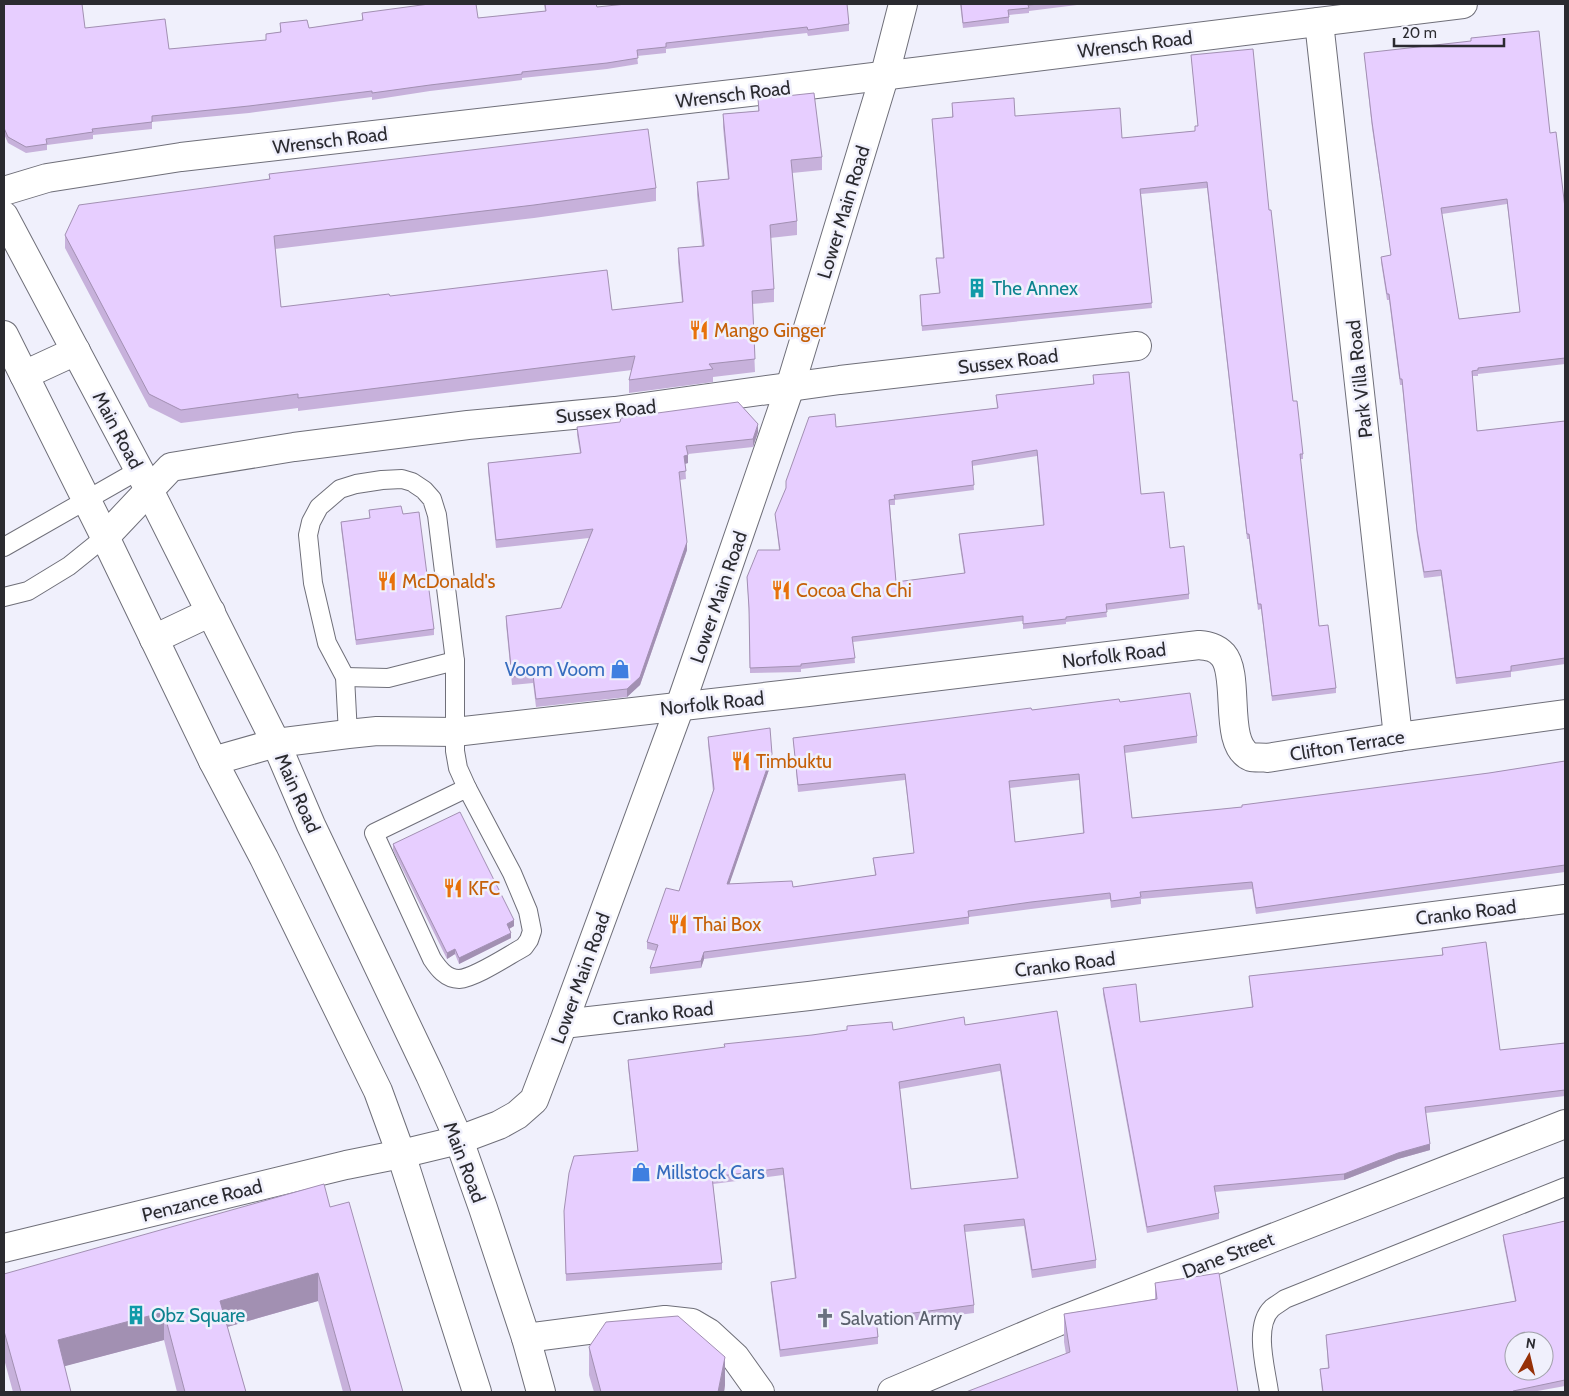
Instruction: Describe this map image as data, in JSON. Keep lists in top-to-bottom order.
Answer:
{
  "streets": {
    "street": [
      "Wrensch Road",
      "Lower Main Road",
      "Sussex Road",
      "Park Villa Road",
      "Main Road",
      "Norfolk Road",
      "Clifton Terrace",
      "Cranko Road",
      "Penzance Road",
      "Dane Street"
    ]
  },
  "crossings": [
    ["Wrensch Road", "Lower Main Road"],
    ["Wrensch Road", "Park Villa Road"],
    ["Lower Main Road", "Sussex Road"],
    ["Lower Main Road", "Main Road"],
    ["Lower Main Road", "Norfolk Road"],
    ["Lower Main Road", "Cranko Road"],
    ["Lower Main Road", "Penzance Road"],
    ["Sussex Road", "Main Road"],
    ["Park Villa Road", "Clifton Terrace"],
    ["Main Road", "Norfolk Road"],
    ["Norfolk Road", "Clifton Terrace"]
  ],
  "places": {
    "building": ["The Annex", "Obz Square"],
    "restaurant": [
      "Mango Ginger",
      "McDonald's",
      "Cocoa Cha Chi",
      "Timbuktu",
      "KFC",
      "Thai Box"
    ],
    "shop": ["Voom Voom", "Millstock Cars"],
    "church": ["Salvation Army"]
  },
  "scale_bar": "20 m",
  "north": "top"
}
